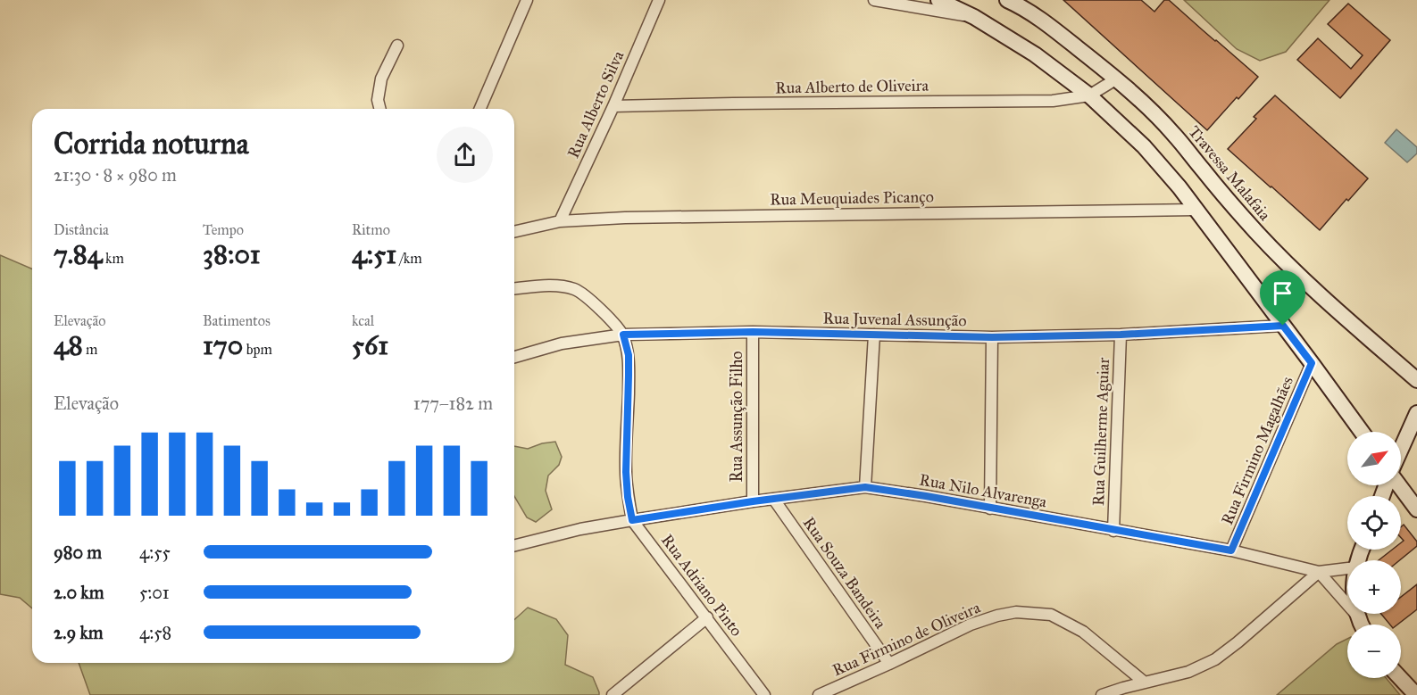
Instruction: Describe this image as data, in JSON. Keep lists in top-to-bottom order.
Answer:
{
  "streets": {
    "main road": ["Travessa Malafaia"],
    "street": [
      "Rua Alberto de Oliveira",
      "Rua Alberto Silva",
      "Rua Meuquiades Picanço",
      "Rua Juvenal Assunção",
      "Rua Assunção Filho",
      "Rua Guilherme Aguiar",
      "Rua Firmino Magalhães",
      "Rua Nilo Alvarenga",
      "Rua Souza Bandeira",
      "Rua Adriano Pinto",
      "Rua Firmino de Oliveira"
    ]
  },
  "crossings": [
    ["Rua Alberto de Oliveira", "Rua Alberto Silva"],
    ["Rua Alberto Silva", "Rua Meuquiades Picanço"],
    ["Rua Juvenal Assunção", "Rua Assunção Filho"],
    ["Rua Juvenal Assunção", "Rua Guilherme Aguiar"],
    ["Rua Juvenal Assunção", "Rua Adriano Pinto"],
    ["Rua Assunção Filho", "Rua Nilo Alvarenga"],
    ["Rua Guilherme Aguiar", "Rua Nilo Alvarenga"],
    ["Rua Firmino Magalhães", "Rua Nilo Alvarenga"],
    ["Rua Nilo Alvarenga", "Rua Souza Bandeira"],
    ["Rua Nilo Alvarenga", "Rua Adriano Pinto"],
    ["Rua Souza Bandeira", "Rua Firmino de Oliveira"]
  ],
  "north": "top right",
  "page": {
    "heading": ["Corrida noturna", "21:30 · 8 × 980 m"],
    "stats": [
      ["Distância", "7.84 km"],
      ["Tempo", "38:01"],
      ["Ritmo", "4:51 /km"],
      ["Elevação", "48 m"],
      ["Batimentos", "170 bpm"],
      ["kcal", "561"]
    ],
    "chart": ["Elevação", "177–182 m"],
    "map_buttons": ["+", "−"],
    "list": [
      {
        "name": "980 m",
        "note": "4:55"
      },
      {
        "name": "2.0 km",
        "note": "5:01"
      },
      {
        "name": "2.9 km",
        "note": "4:58"
      }
    ]
  }
}
